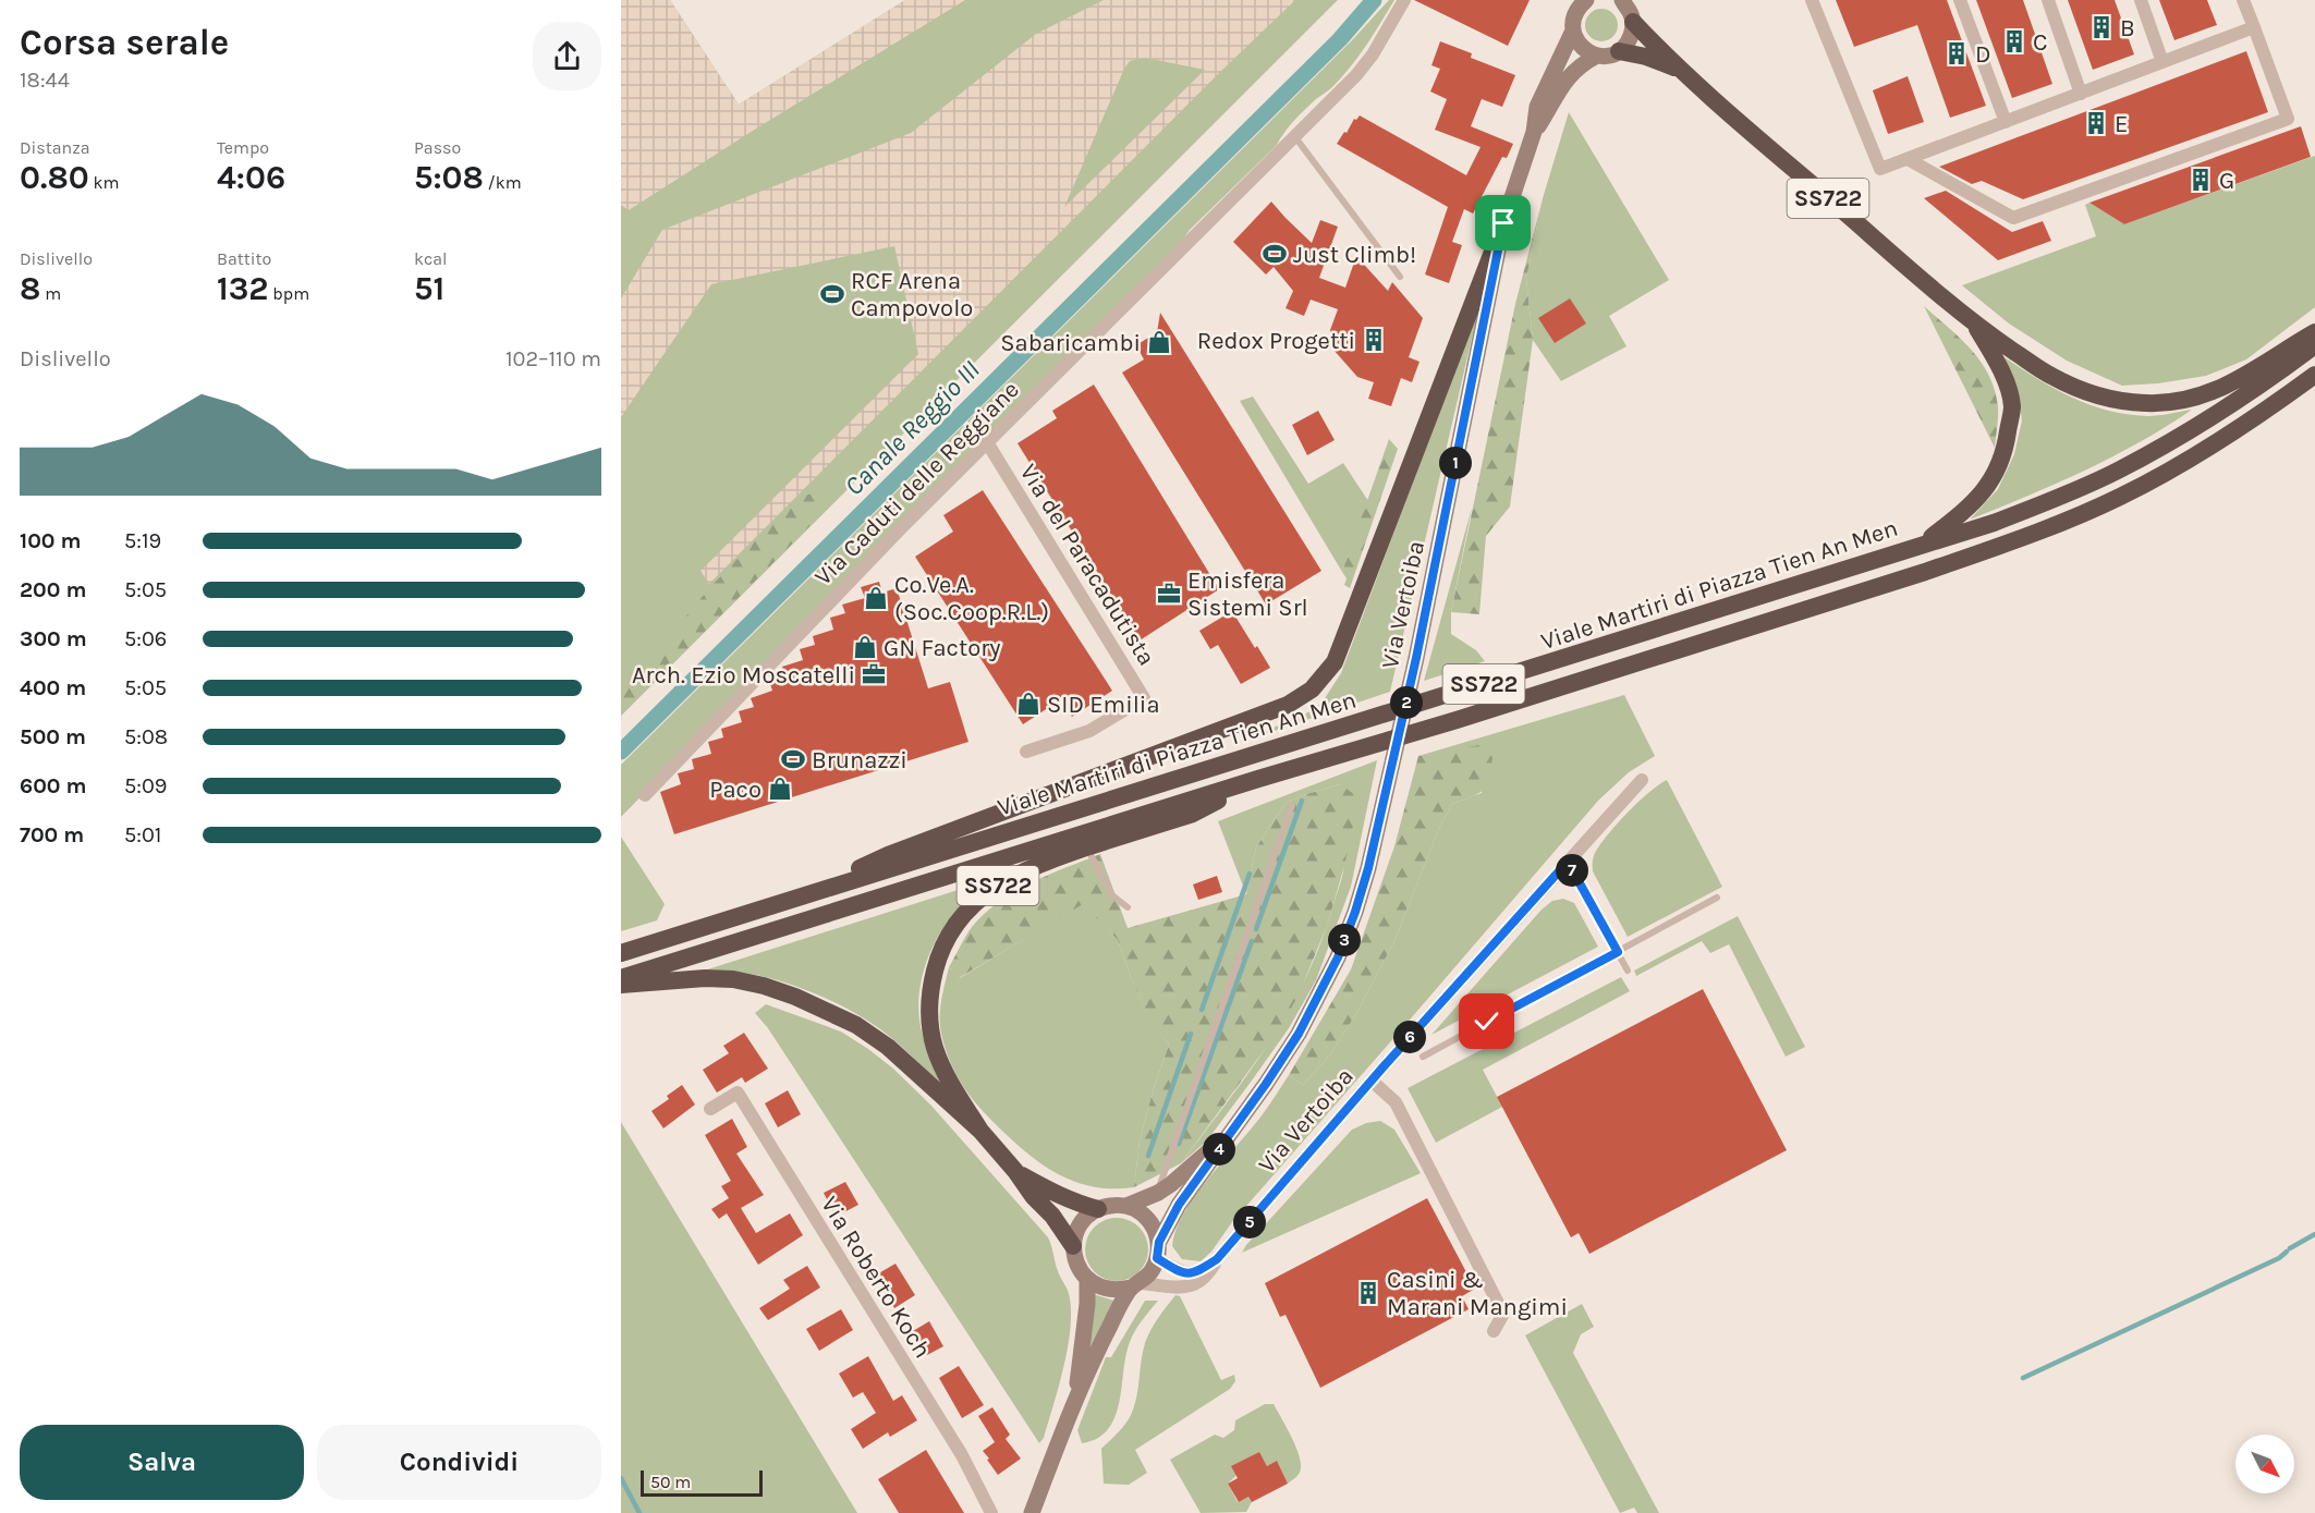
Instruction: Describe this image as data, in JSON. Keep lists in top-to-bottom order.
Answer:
{
  "streets": {
    "highway": ["SS722", "Viale Martiri di Piazza Tien An Men"],
    "main road": ["Via Vertoiba"],
    "street": ["Via Caduti delle Reggiane", "Via del Paracadutista", "Via Roberto Koch"]
  },
  "crossings": [
    ["SS722", "Viale Martiri di Piazza Tien An Men"],
    ["SS722", "Via Vertoiba"],
    ["Via Caduti delle Reggiane", "Via del Paracadutista"]
  ],
  "water": ["Canale Reggio III"],
  "places": {
    "building": [
      "B",
      "C",
      "D",
      "E",
      "G",
      "Redox Progetti",
      "Casini & Marani Mangimi"
    ],
    "sports": ["Just Climb!", "RCF Arena Campovolo", "Brunazzi"],
    "shop": [
      "Sabaricambi",
      "Co.Ve.A. (Soc.Coop.R.L.)",
      "GN Factory",
      "SID Emilia",
      "Paco"
    ],
    "office": ["Emisfera Sistemi Srl", "Arch. Ezio Moscatelli"]
  },
  "scale_bar": "50 m",
  "north": "bottom right",
  "page": {
    "heading": ["Corsa serale", "18:44"],
    "stats": [
      ["Distanza", "0.80 km"],
      ["Tempo", "4:06"],
      ["Passo", "5:08 /km"],
      ["Dislivello", "8 m"],
      ["Battito", "132 bpm"],
      ["kcal", "51"]
    ],
    "chart": ["Dislivello", "102–110 m"],
    "pins": [
      "1",
      "2",
      "7",
      "3",
      "6",
      "4",
      "5"
    ],
    "list": [
      {
        "name": "100 m",
        "note": "5:19"
      },
      {
        "name": "200 m",
        "note": "5:05"
      },
      {
        "name": "300 m",
        "note": "5:06"
      },
      {
        "name": "400 m",
        "note": "5:05"
      },
      {
        "name": "500 m",
        "note": "5:08"
      },
      {
        "name": "600 m",
        "note": "5:09"
      },
      {
        "name": "700 m",
        "note": "5:01"
      }
    ],
    "buttons": ["Salva", "Condividi"],
    "scale": "50 m"
  }
}
